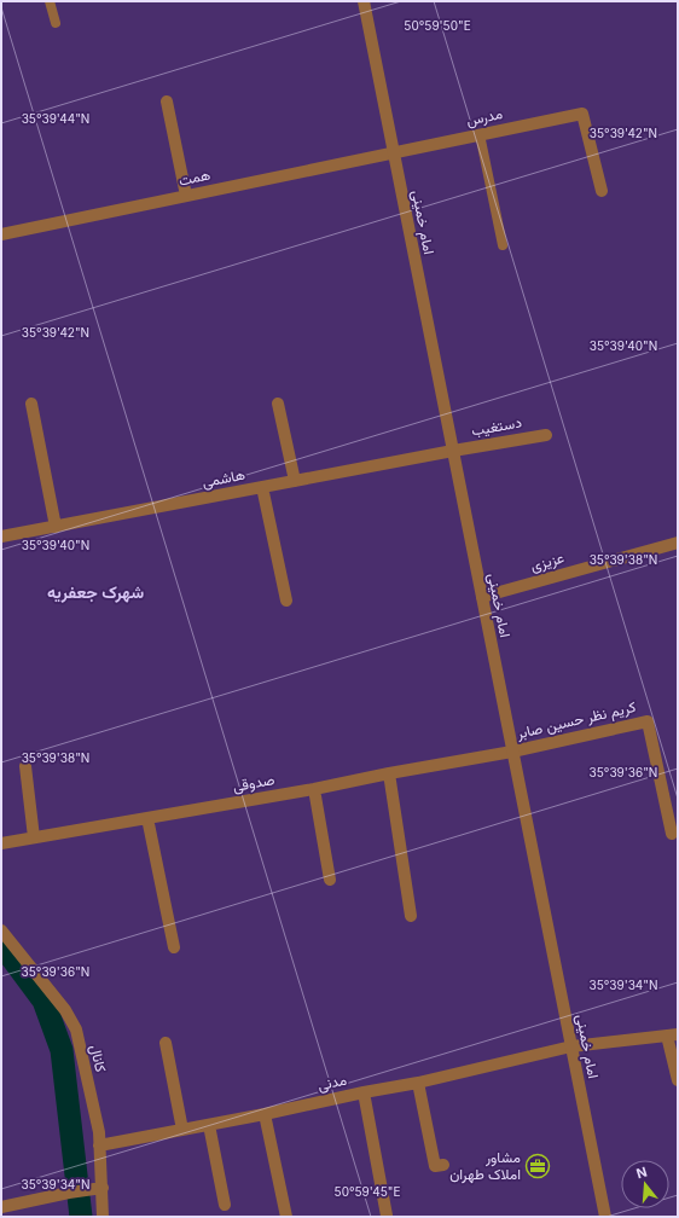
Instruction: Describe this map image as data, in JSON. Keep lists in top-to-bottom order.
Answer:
{
  "streets": {
    "street": [
      "مدرس",
      "همت",
      "امام خمینی",
      "دستغیب",
      "هاشمی",
      "عزیزی",
      "کریم نظر حسین صابر",
      "صدوقی",
      "کانال",
      "مدنی"
    ]
  },
  "crossings": [
    ["مدرس", "همت"],
    ["مدرس", "امام خمینی"],
    ["همت", "امام خمینی"],
    ["امام خمینی", "دستغیب"],
    ["امام خمینی", "هاشمی"],
    ["امام خمینی", "عزیزی"],
    ["امام خمینی", "کریم نظر حسین صابر"],
    ["امام خمینی", "صدوقی"],
    ["امام خمینی", "مدنی"],
    ["دستغیب", "هاشمی"],
    ["کریم نظر حسین صابر", "صدوقی"],
    ["کانال", "مدنی"]
  ],
  "districts": ["شهرک جعفریه"],
  "places": {
    "office": ["مشاور املاک طهران"]
  },
  "north": "top",
  "coordinates": [
    "50°59'50\"E",
    "35°39'44\"N",
    "35°39'42\"N",
    "35°39'40\"N",
    "35°39'38\"N",
    "35°39'36\"N",
    "35°39'34\"N",
    "50°59'45\"E"
  ]
}
